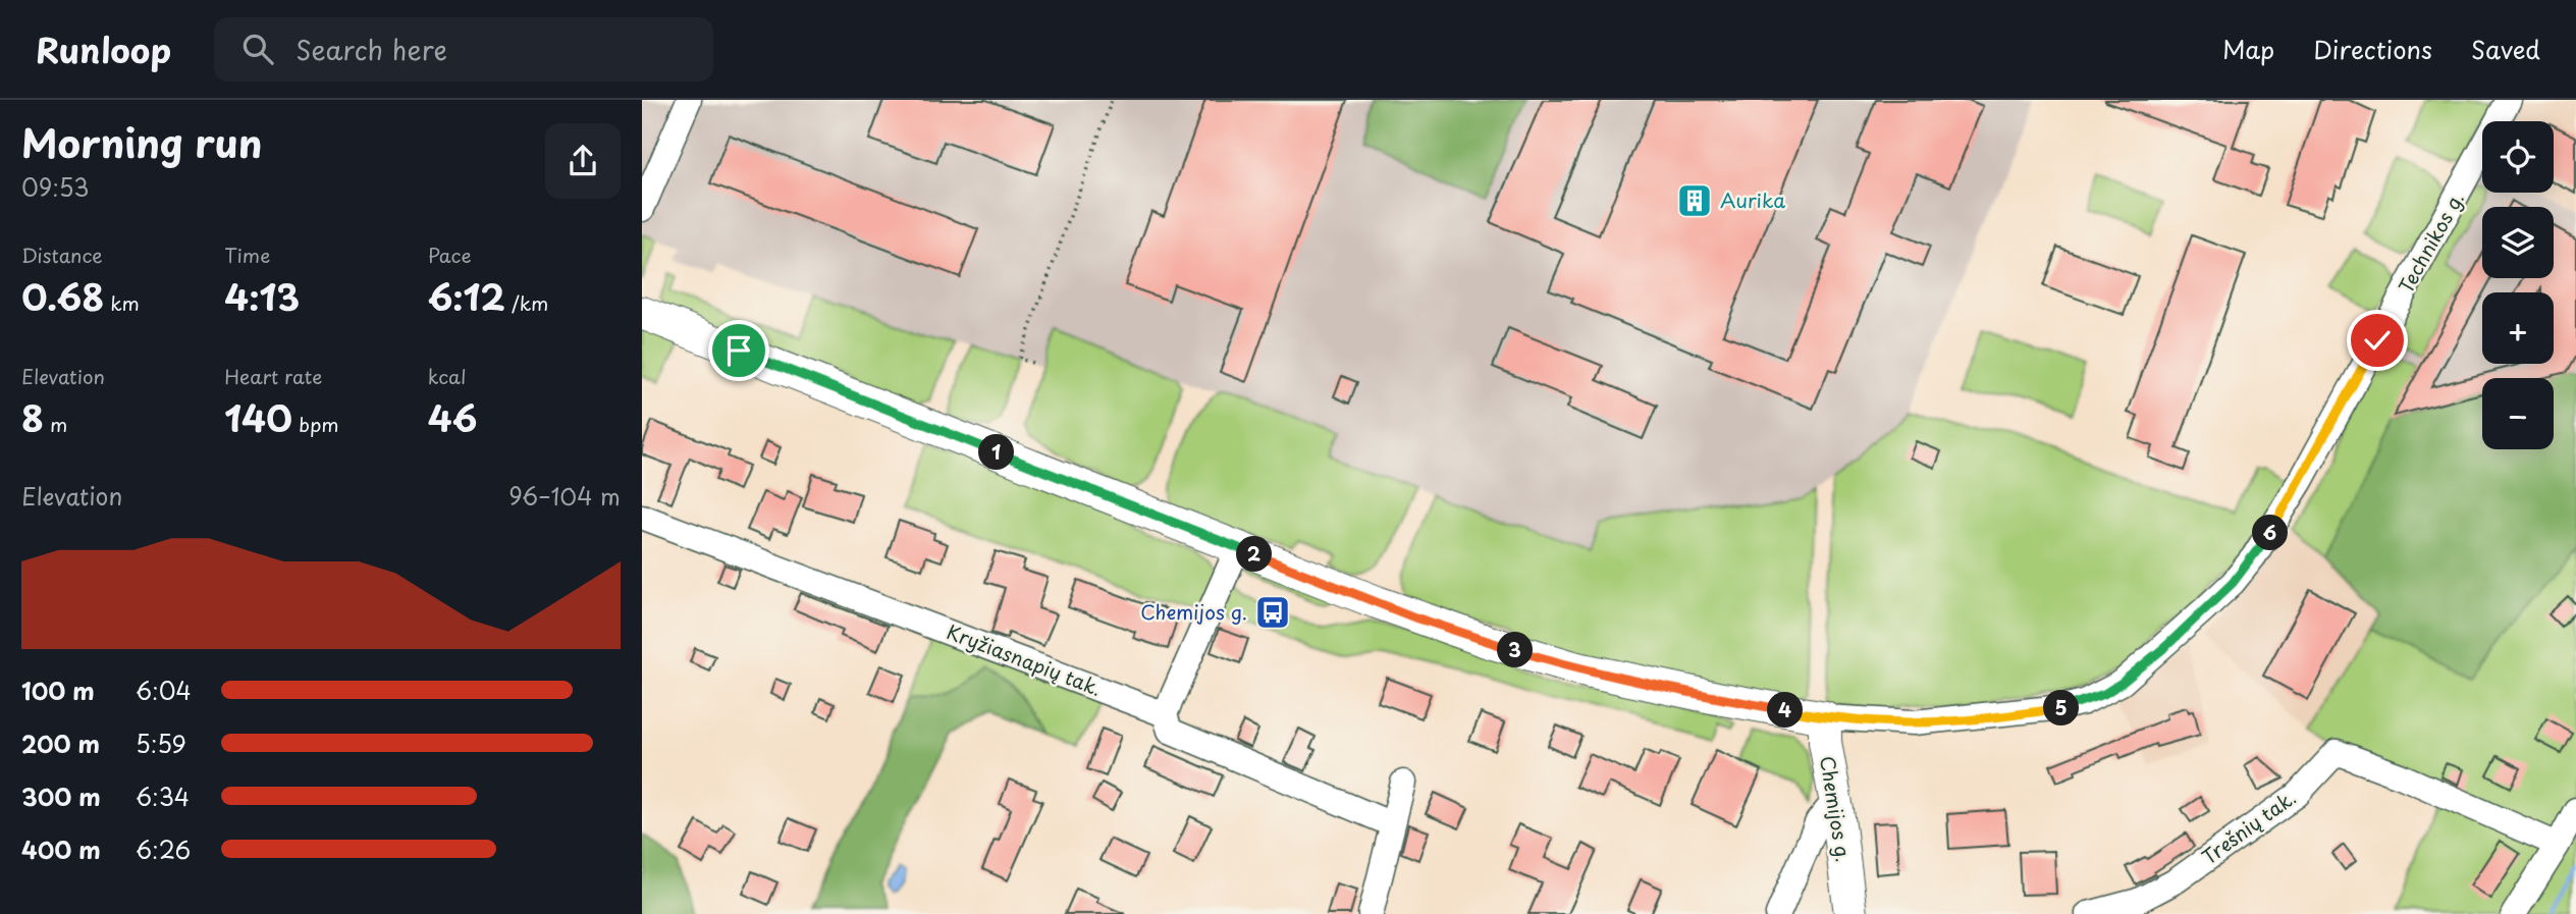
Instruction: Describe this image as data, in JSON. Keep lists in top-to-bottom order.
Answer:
{
  "streets": {
    "main road": ["Chemijos g."],
    "street": ["Technikos g.", "Kryžiasnapių tak.", "Trešnių tak."]
  },
  "crossings": [
    ["Technikos g.", "Chemijos g."]
  ],
  "places": {
    "building": ["Aurika"],
    "bus stop": ["Chemijos g."]
  },
  "page": {
    "header": "Runloop",
    "search": "Search here",
    "nav": ["Map", "Directions", "Saved"],
    "heading": ["Morning run", "09:53"],
    "map_buttons": ["+", "−"],
    "stats": [
      ["Distance", "0.68 km"],
      ["Time", "4:13"],
      ["Pace", "6:12 /km"],
      ["Elevation", "8 m"],
      ["Heart rate", "140 bpm"],
      ["kcal", "46"]
    ],
    "pins": [
      "1",
      "6",
      "2",
      "3",
      "5",
      "4"
    ],
    "chart": ["Elevation", "96–104 m"],
    "list": [
      {
        "name": "100 m",
        "note": "6:04"
      },
      {
        "name": "200 m",
        "note": "5:59"
      },
      {
        "name": "300 m",
        "note": "6:34"
      },
      {
        "name": "400 m",
        "note": "6:26"
      }
    ]
  }
}
